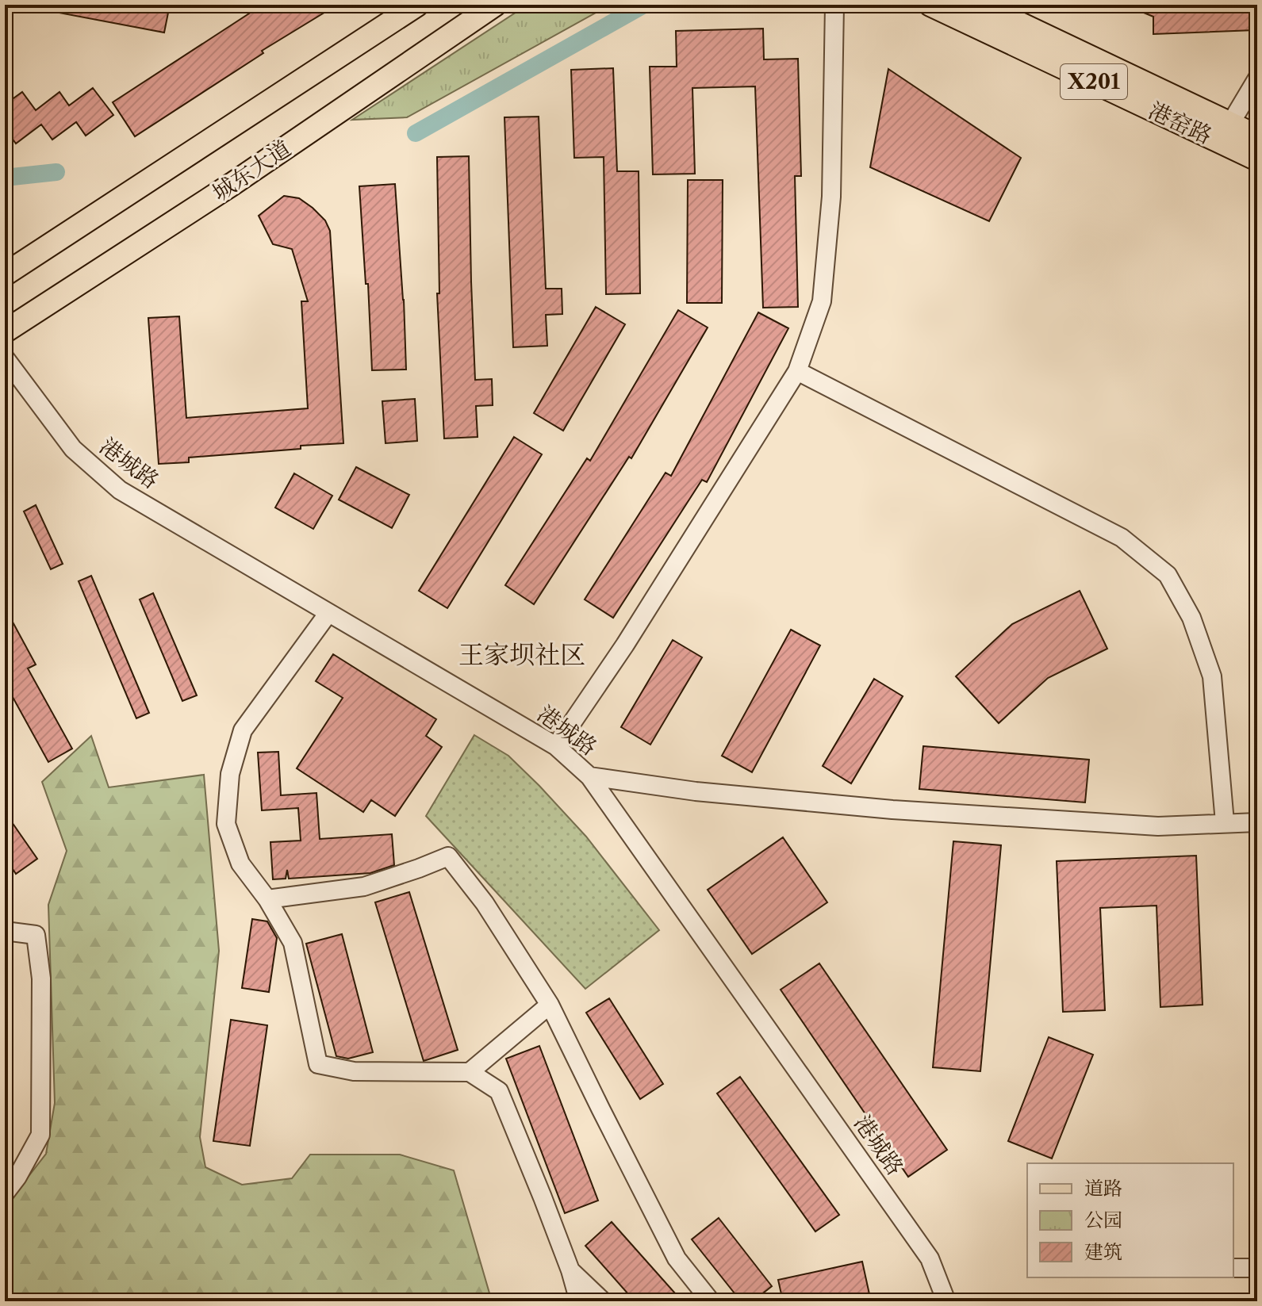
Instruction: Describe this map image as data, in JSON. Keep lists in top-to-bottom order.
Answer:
{
  "streets": {
    "main road": ["X201", "港窑路", "城东大道"],
    "street": ["港城路"]
  },
  "districts": ["王家坝社区"],
  "legend": ["道路", "公园", "建筑"]
}
